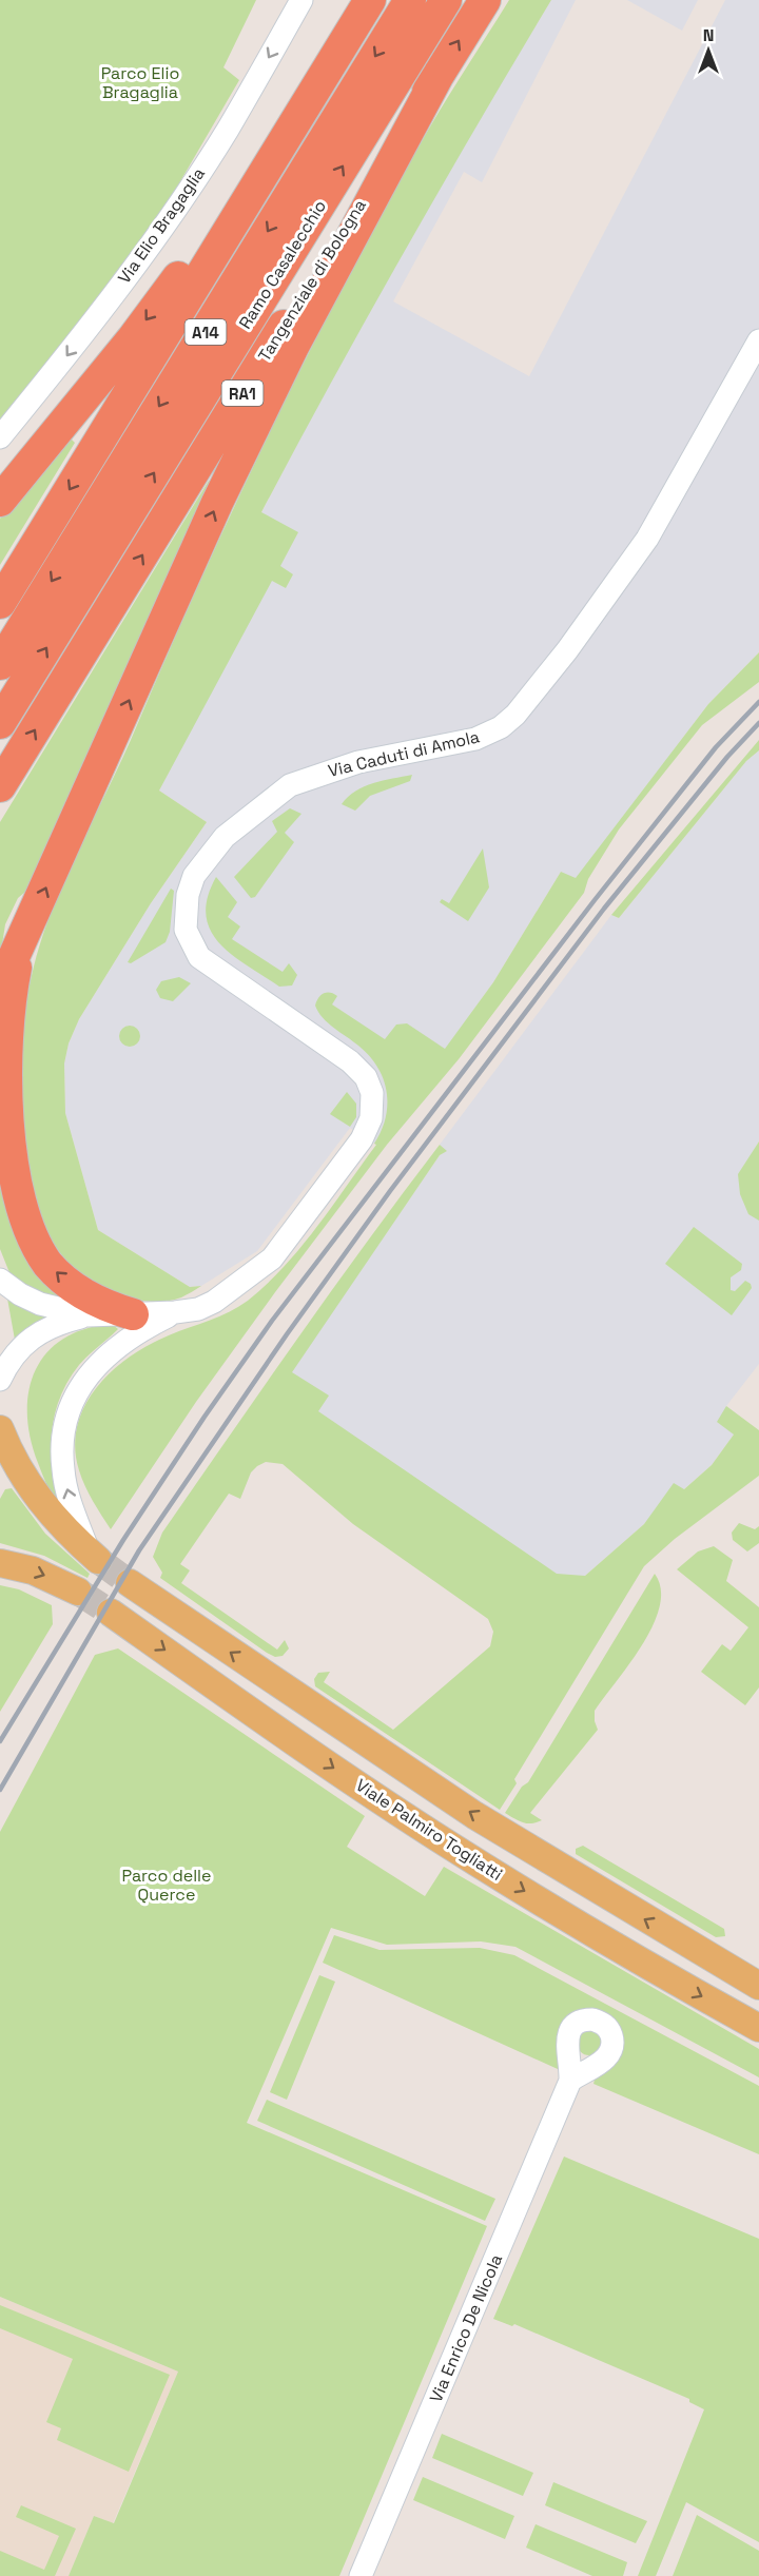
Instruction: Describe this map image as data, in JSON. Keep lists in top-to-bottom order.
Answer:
{
  "streets": {
    "highway": [
      "Ramo Casalecchio",
      "Tangenziale di Bologna",
      "A14",
      "RA1"
    ],
    "main road": ["Viale Palmiro Togliatti"],
    "street": ["Via Elio Bragaglia", "Via Caduti di Amola", "Via Enrico De Nicola"]
  },
  "one_way": ["Via Elio Bragaglia"],
  "parks": ["Parco Elio Bragaglia", "Parco delle Querce"],
  "north": "top"
}
